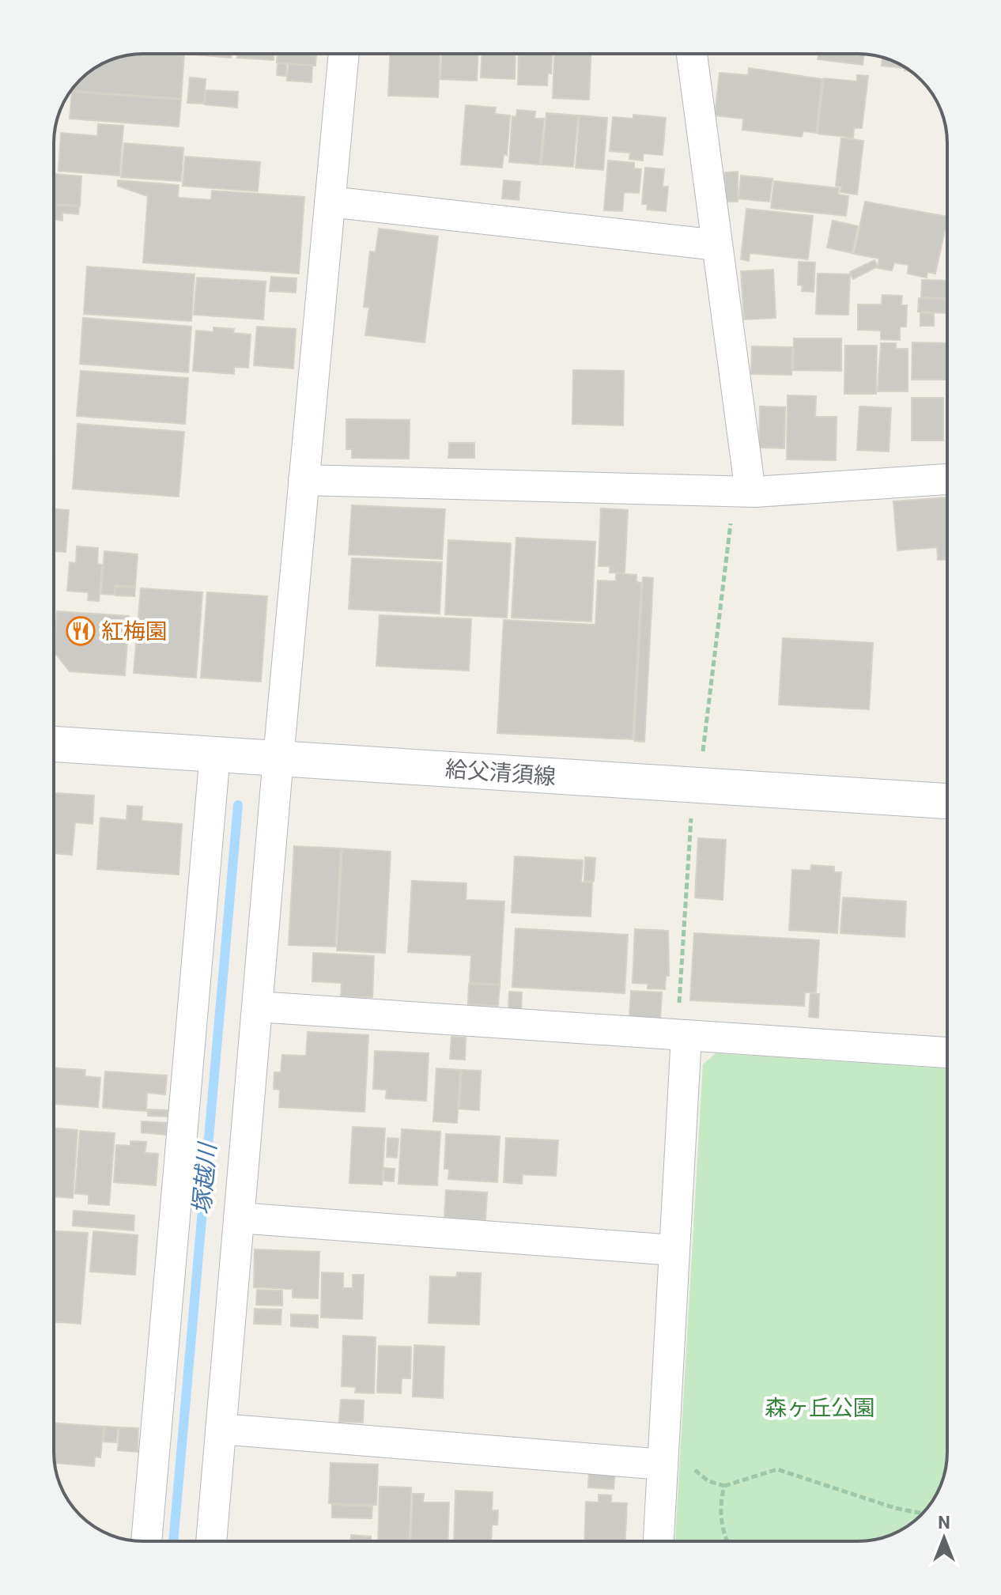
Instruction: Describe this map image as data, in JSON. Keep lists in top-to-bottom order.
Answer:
{
  "streets": {
    "main road": ["給父清須線"]
  },
  "water": ["塚越川"],
  "parks": ["森ヶ丘公園"],
  "places": {
    "restaurant": ["紅梅園"]
  },
  "north": "top"
}
